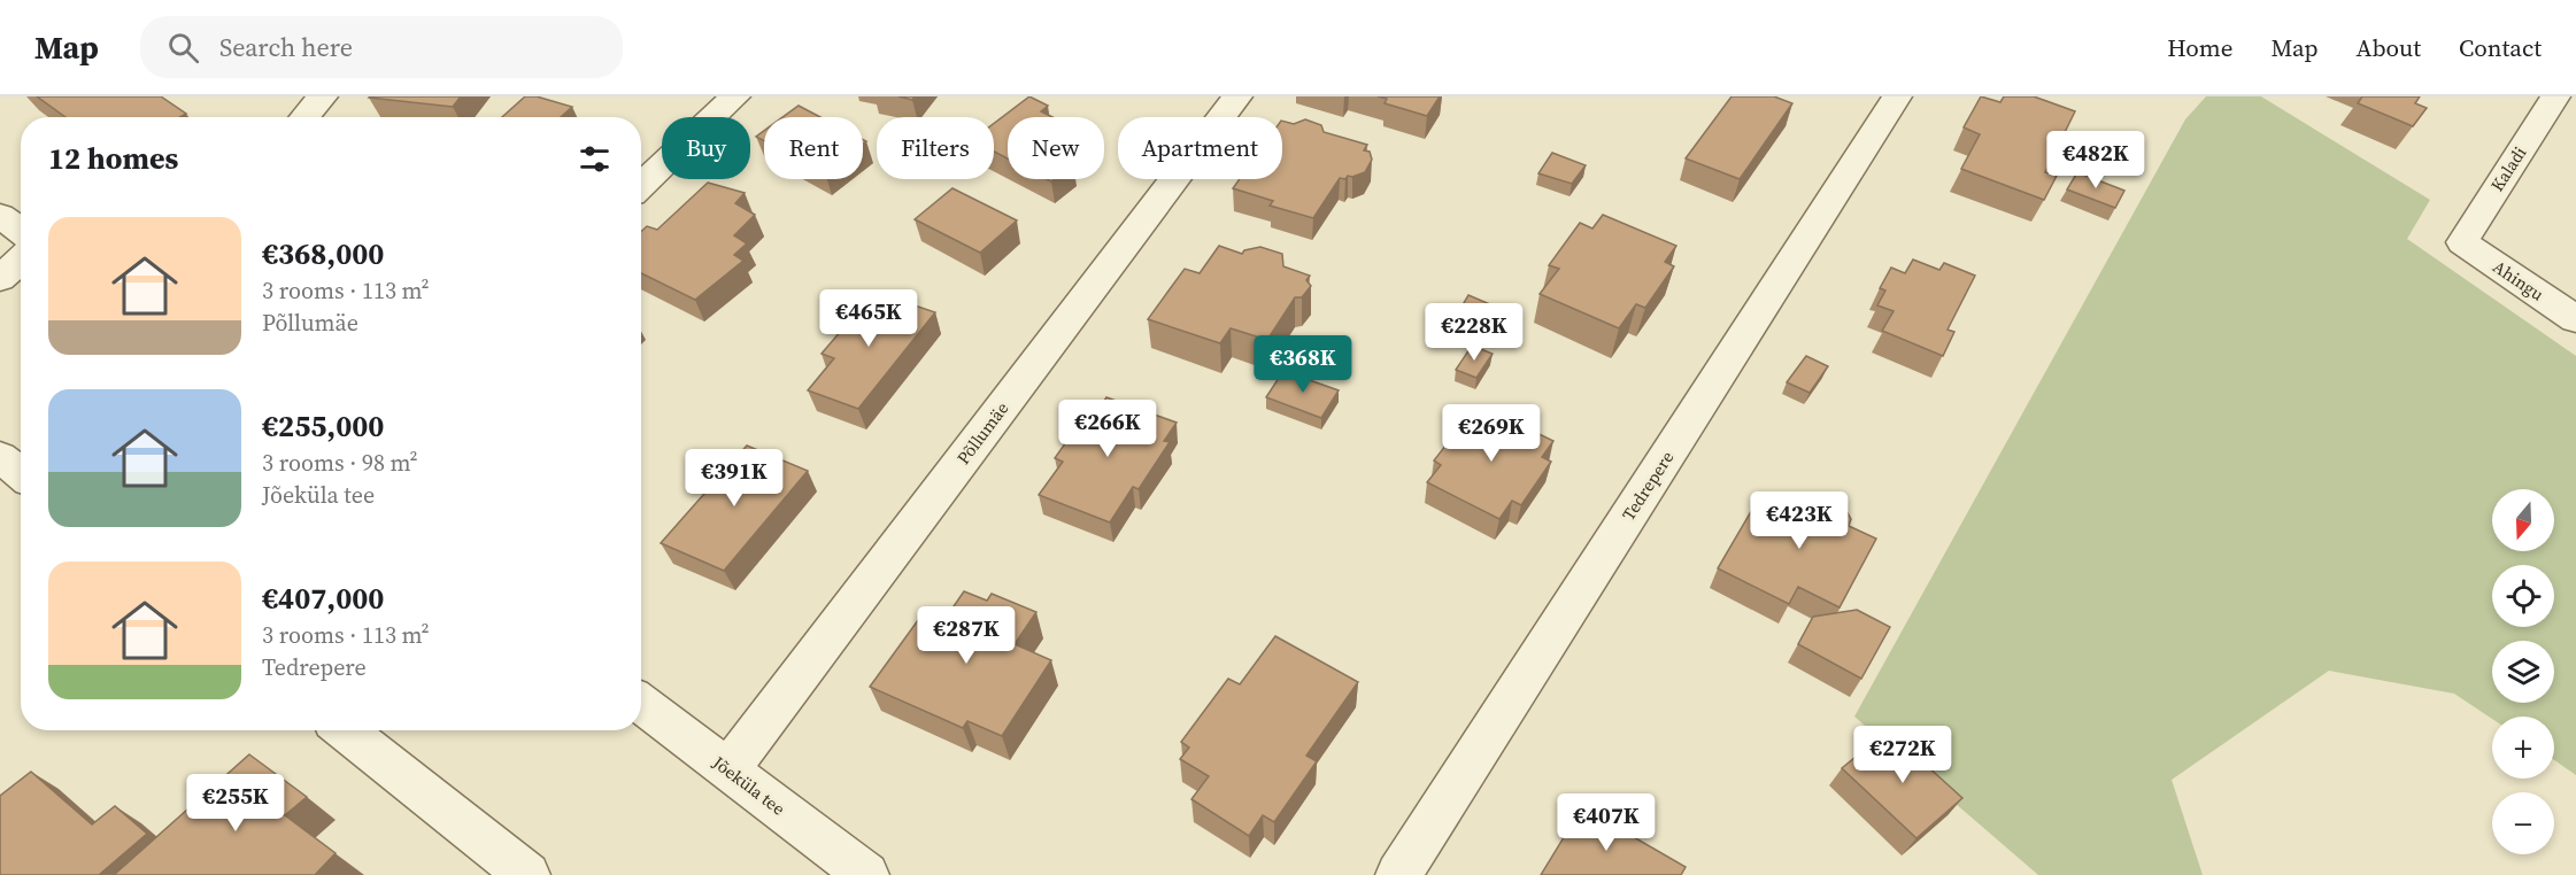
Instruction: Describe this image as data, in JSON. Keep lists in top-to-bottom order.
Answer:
{
  "streets": {
    "street": [
      "Kaladi",
      "Ahingu",
      "Põllumäe",
      "Tedrepere",
      "Jõeküla tee"
    ]
  },
  "crossings": [
    ["Kaladi", "Ahingu"],
    ["Põllumäe", "Jõeküla tee"]
  ],
  "north": "bottom",
  "page": {
    "header": "Map",
    "search": "Search here",
    "nav": [
      "Home",
      "Map",
      "About",
      "Contact"
    ],
    "chip": [
      "Buy",
      "Rent",
      "Filters",
      "New",
      "Apartment"
    ],
    "heading": "12 homes",
    "price": [
      "€482K",
      "€465K",
      "€228K",
      "€368K",
      "€266K",
      "€269K",
      "€391K",
      "€423K",
      "€287K",
      "€272K",
      "€255K",
      "€407K"
    ],
    "list": [
      {
        "name": "€368,000",
        "note": "3 rooms · 113 m² · Põllumäe"
      },
      {
        "name": "€255,000",
        "note": "3 rooms · 98 m² · Jõeküla tee"
      },
      {
        "name": "€407,000",
        "note": "3 rooms · 113 m² · Tedrepere"
      }
    ],
    "map_buttons": ["+", "−"]
  }
}
